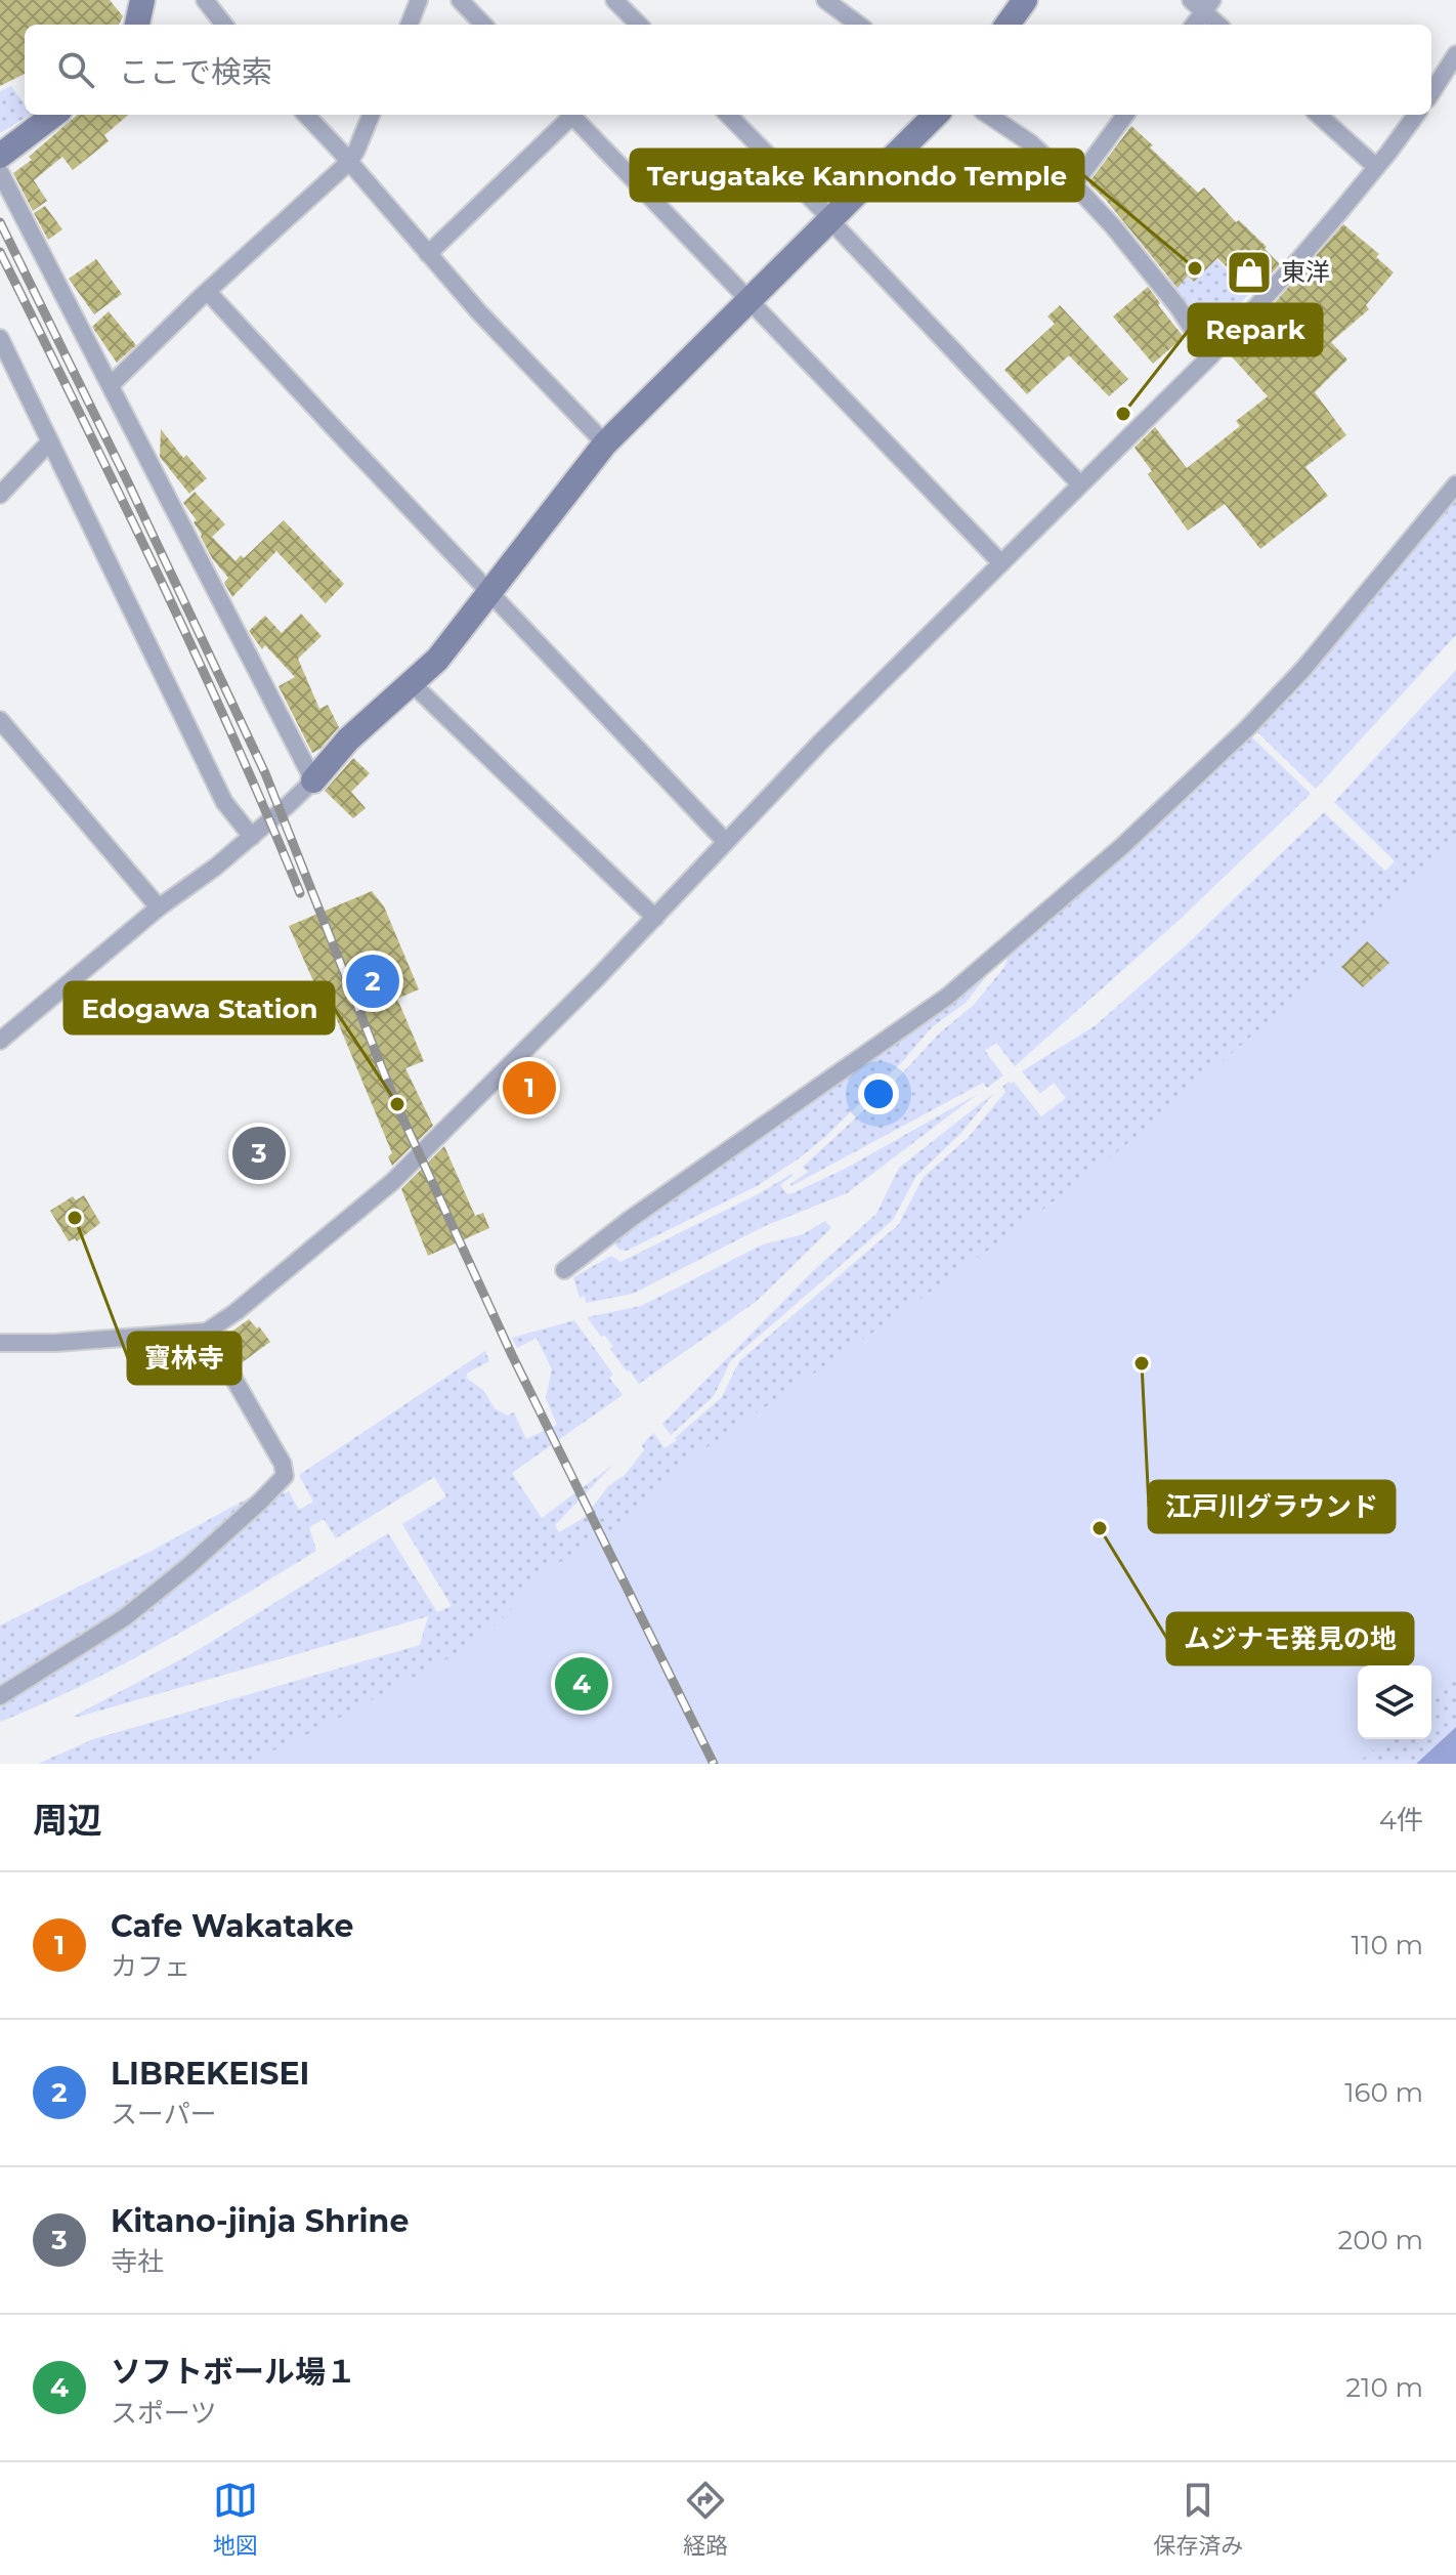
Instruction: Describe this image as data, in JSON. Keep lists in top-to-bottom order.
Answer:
{
  "places": {
    "other": [
      "Terugatake Kannondo Temple",
      "Repark",
      "Edogawa Station",
      "寶林寺",
      "江戸川グラウンド",
      "ムジナモ発見の地"
    ],
    "shop": ["東洋"]
  },
  "page": {
    "search": "ここで検索",
    "pins": [
      "2",
      "1",
      "3",
      "4"
    ],
    "heading": ["周辺", "4件"],
    "list": [
      {
        "mark": "1",
        "name": "Cafe Wakatake",
        "note": "カフェ",
        "value": "110 m"
      },
      {
        "mark": "2",
        "name": "LIBREKEISEI",
        "note": "スーパー",
        "value": "160 m"
      },
      {
        "mark": "3",
        "name": "Kitano-jinja Shrine",
        "note": "寺社",
        "value": "200 m"
      },
      {
        "mark": "4",
        "name": "ソフトボール場１",
        "note": "スポーツ",
        "value": "210 m"
      }
    ],
    "nav": ["地図", "経路", "保存済み"]
  }
}
